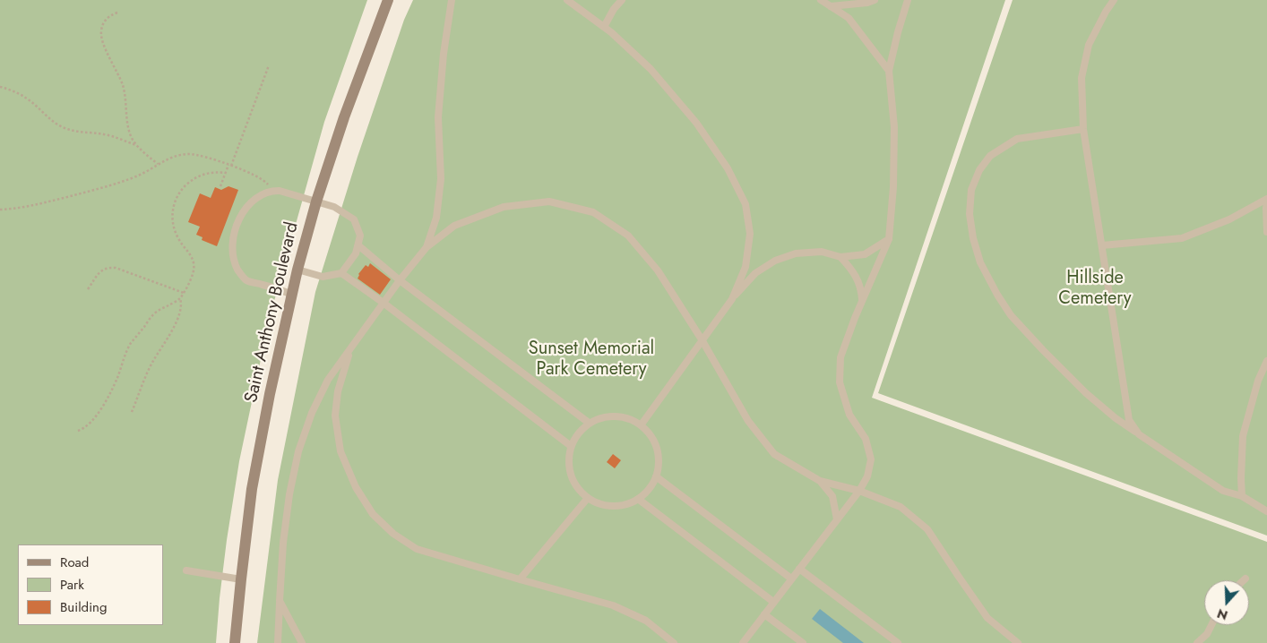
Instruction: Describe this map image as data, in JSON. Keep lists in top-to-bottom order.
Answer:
{
  "streets": {
    "street": ["Saint Anthony Boulevard"]
  },
  "parks": ["Hillside Cemetery", "Sunset Memorial Park Cemetery"],
  "legend": ["Road", "Park", "Building"],
  "north": "bottom"
}
